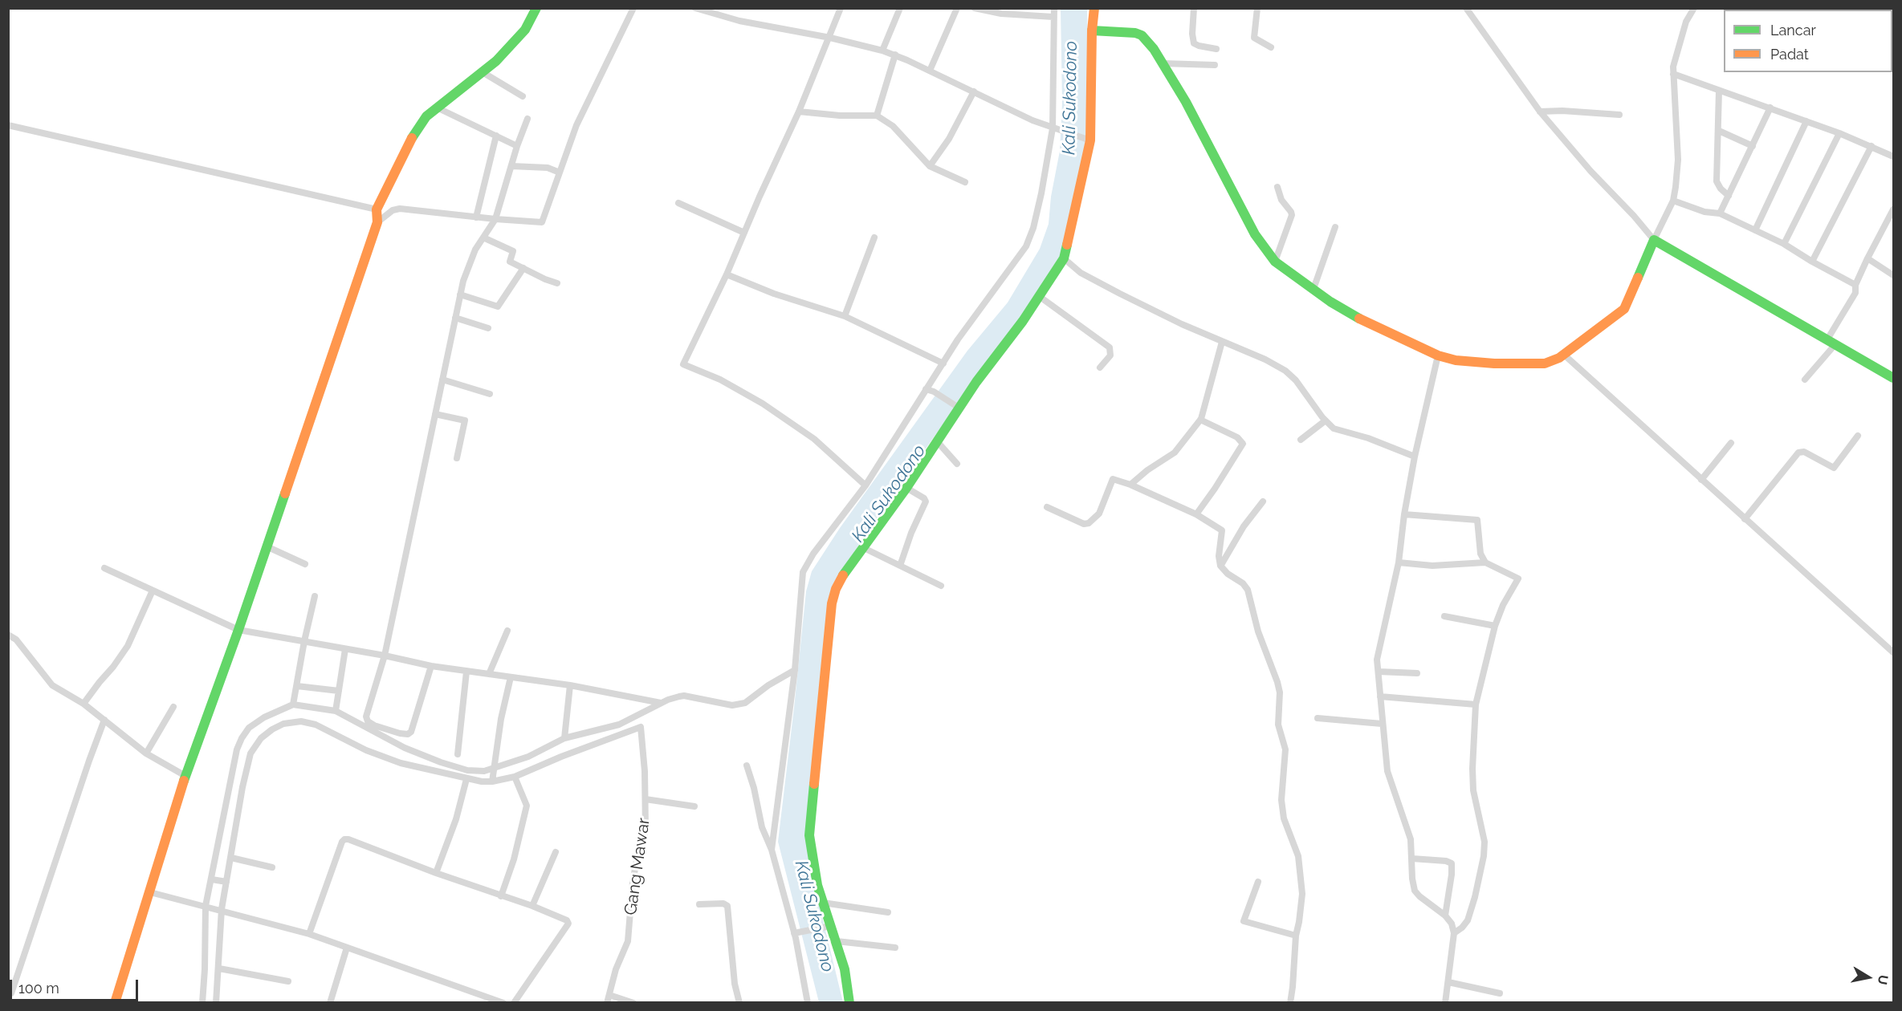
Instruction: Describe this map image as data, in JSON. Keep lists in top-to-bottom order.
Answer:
{
  "streets": {
    "street": ["Gang Mawar"]
  },
  "water": ["Kali Sukodono"],
  "legend": ["Lancar", "Padat"],
  "scale_bar": "100 m",
  "north": "right"
}
